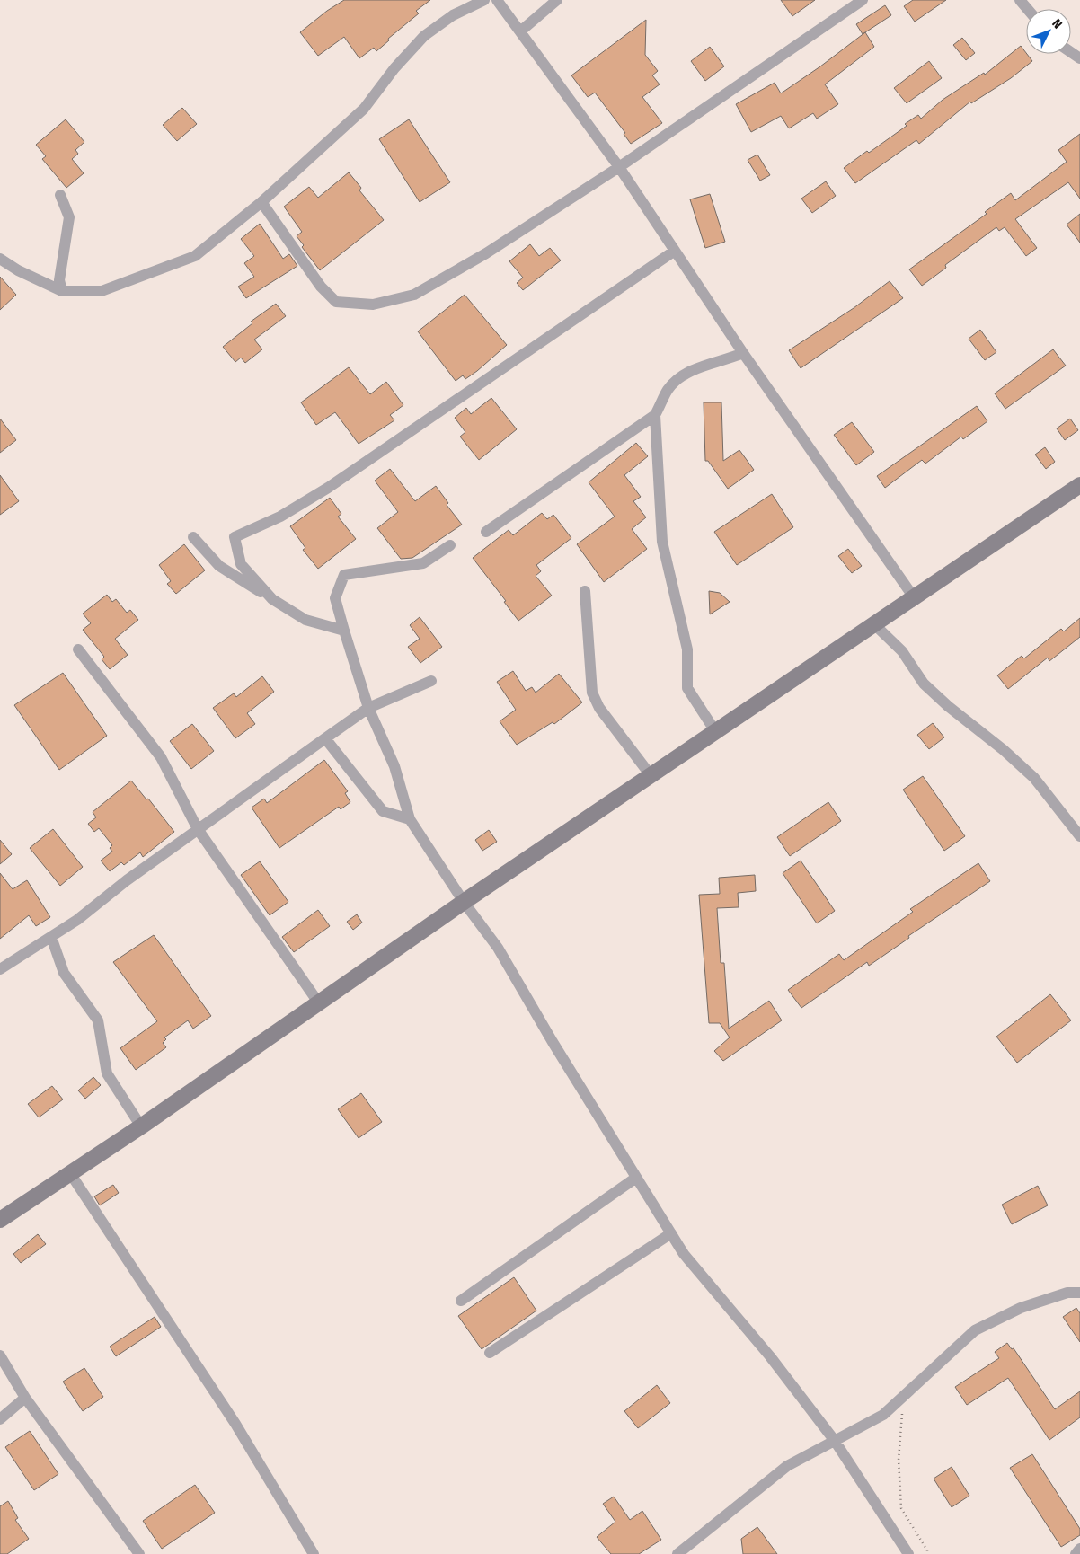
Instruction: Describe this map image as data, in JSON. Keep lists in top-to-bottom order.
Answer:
{
  "north": "top right"
}
